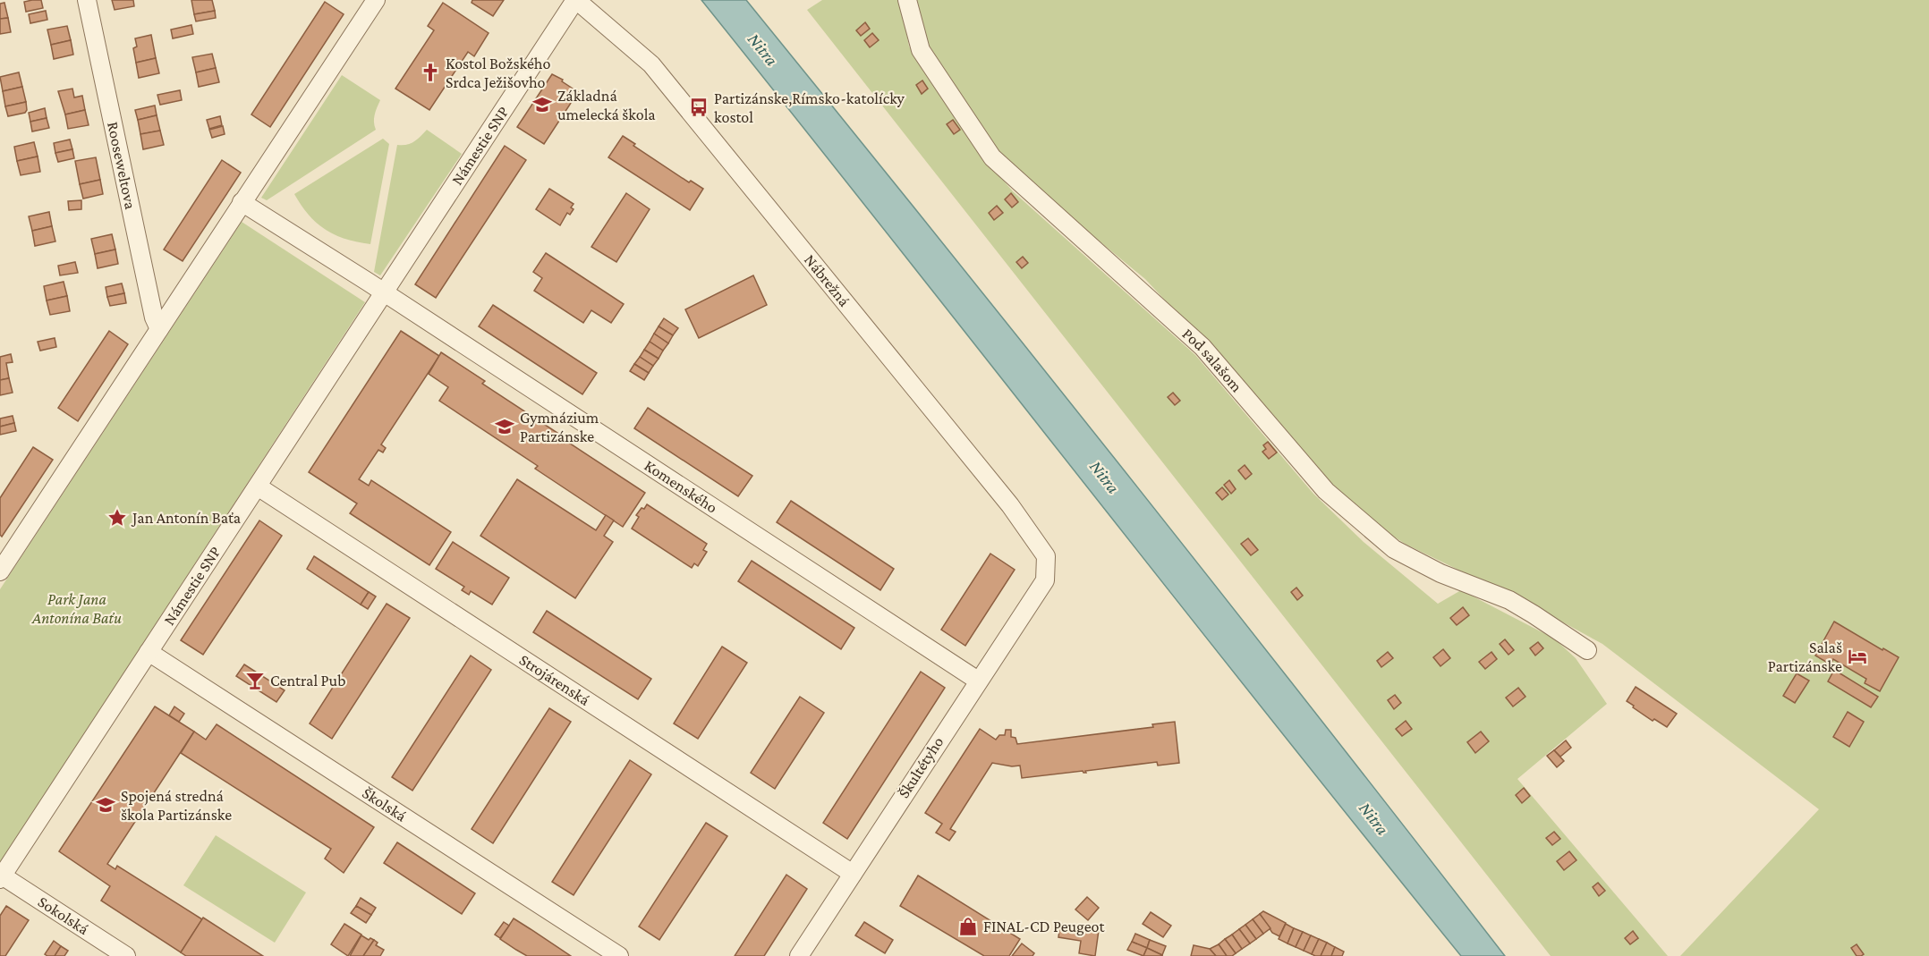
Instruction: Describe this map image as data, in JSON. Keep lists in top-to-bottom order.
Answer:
{
  "streets": {
    "street": [
      "Námestie SNP",
      "Rooseweltova",
      "Nábrežná",
      "Pod salašom",
      "Komenského",
      "Strojárenská",
      "Škultétyho",
      "Školská",
      "Sokolská"
    ]
  },
  "crossings": [
    ["Námestie SNP", "Nábrežná"],
    ["Námestie SNP", "Komenského"],
    ["Námestie SNP", "Strojárenská"],
    ["Námestie SNP", "Školská"],
    ["Námestie SNP", "Sokolská"],
    ["Nábrežná", "Škultétyho"],
    ["Komenského", "Škultétyho"],
    ["Strojárenská", "Škultétyho"]
  ],
  "water": ["Nitra"],
  "parks": ["Park Jana Antonína Baťu"],
  "places": {
    "church": ["Kostol Božského Srdca Ježišovho"],
    "school or university": ["Základná umelecká škola", "Gymnázium Partizánske", "Spojená stredná škola Partizánske"],
    "bus stop": ["Partizánske,Rímsko-katolícky kostol"],
    "place": ["Jan Antonín Baťa"],
    "hotel": ["Salaš Partizánske"],
    "bar": ["Central Pub"],
    "shop": ["FINAL-CD Peugeot"]
  }
}
